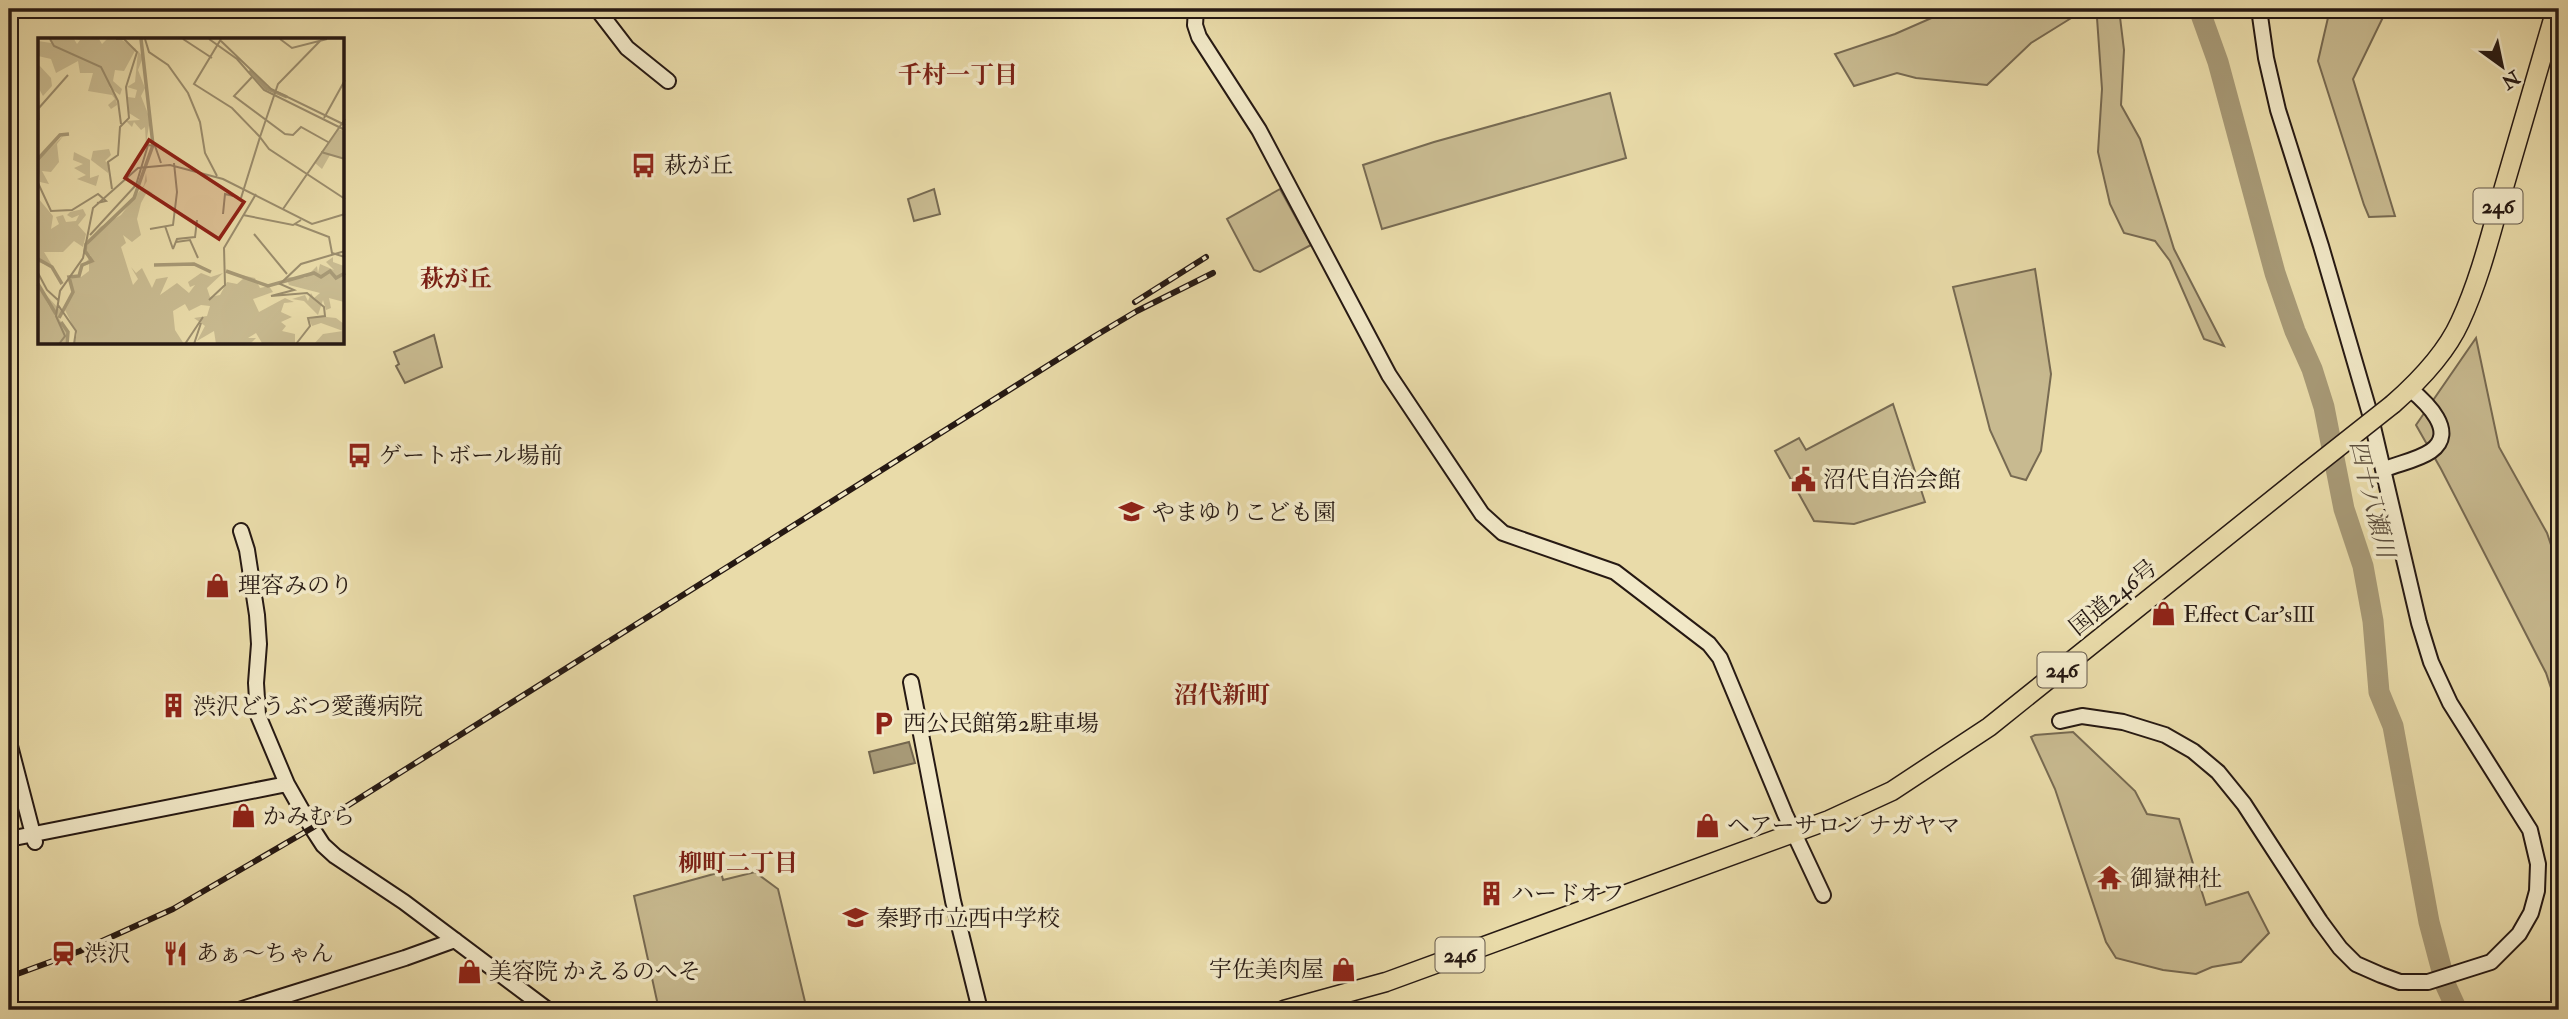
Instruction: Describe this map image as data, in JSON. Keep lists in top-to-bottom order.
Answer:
{
  "streets": {
    "highway": ["246", "国道246号"]
  },
  "districts": [
    "千村一丁目",
    "萩が丘",
    "沼代新町",
    "柳町二丁目"
  ],
  "water": ["四十八瀬川"],
  "places": {
    "bus stop": ["萩が丘", "ゲートボール場前"],
    "public building": ["沼代自治会館"],
    "school or university": ["やまゆりこども園", "秦野市立西中学校"],
    "shop": [
      "理容みのり",
      "Effect Car'sⅢ",
      "かみむら",
      "ヘアーサロン ナガヤマ",
      "宇佐美肉屋",
      "美容院 かえるのへそ"
    ],
    "building": ["渋沢どうぶつ愛護病院", "ハードオフ"],
    "parking": ["西公民館第2駐車場"],
    "temple": ["御嶽神社"],
    "station": ["渋沢"],
    "restaurant": ["あぁ～ちゃん"]
  },
  "north": "bottom right"
}
